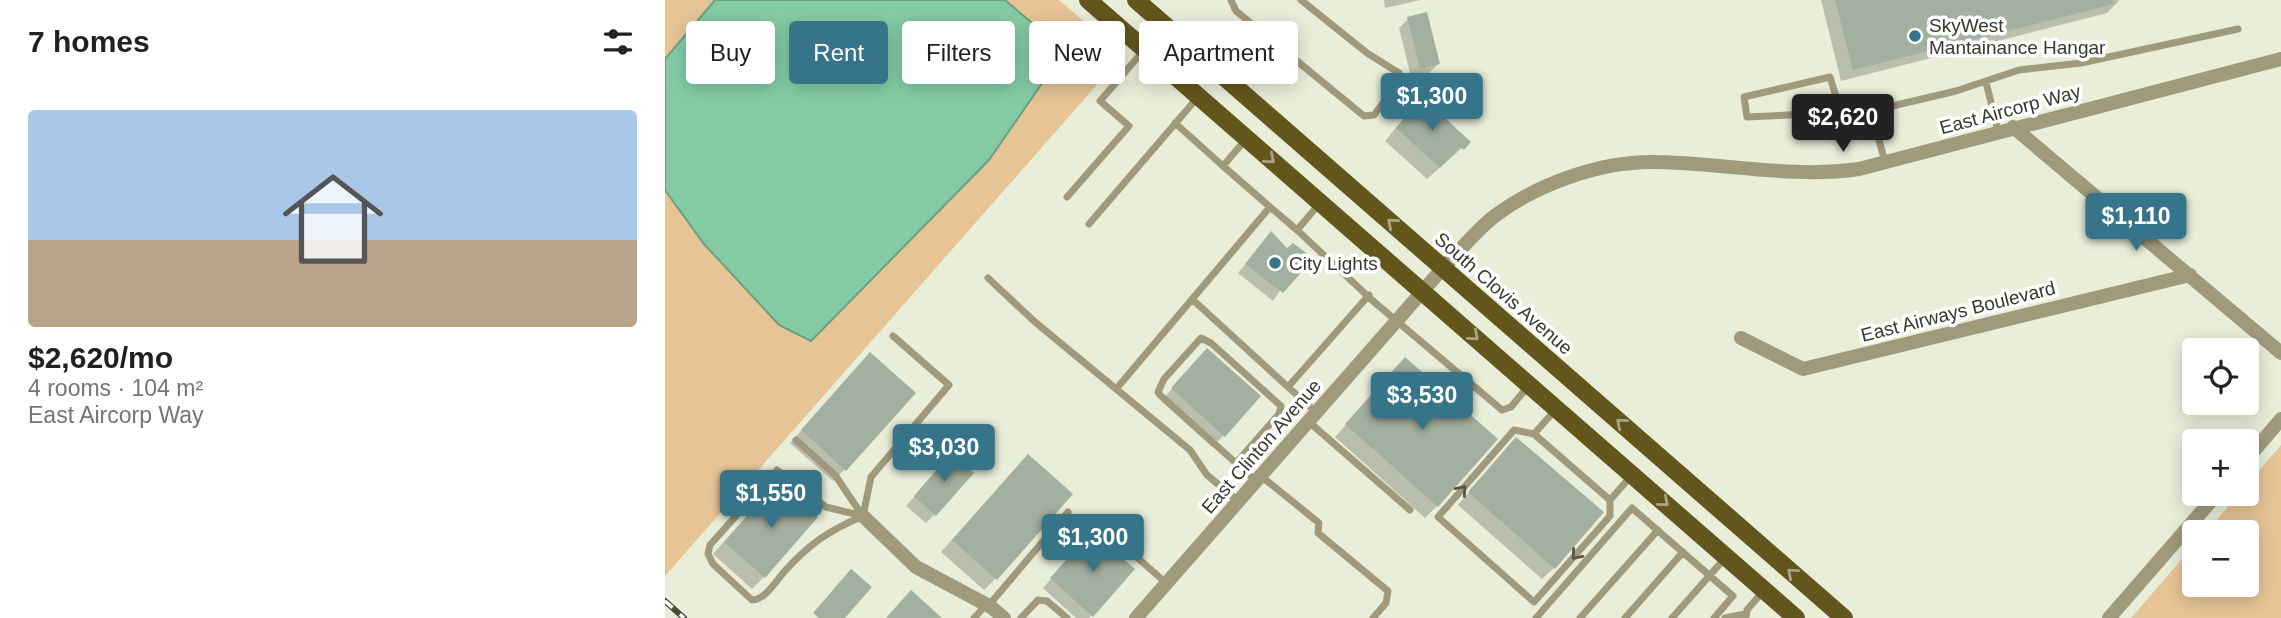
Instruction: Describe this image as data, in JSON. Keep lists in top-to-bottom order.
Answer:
{
  "streets": {
    "main road": ["South Clovis Avenue"],
    "street": ["East Aircorp Way", "East Airways Boulevard", "East Clinton Avenue"]
  },
  "crossings": [
    ["East Aircorp Way", "South Clovis Avenue"],
    ["East Aircorp Way", "East Clinton Avenue"],
    ["South Clovis Avenue", "East Clinton Avenue"]
  ],
  "places": ["SkyWest Mantainance Hangar", "City Lights"],
  "page": {
    "heading": "7 homes",
    "chip": [
      "Buy",
      "Rent",
      "Filters",
      "New",
      "Apartment"
    ],
    "price": [
      "$1,300",
      "$2,620",
      "$1,110",
      "$3,530",
      "$3,030",
      "$1,550",
      "$1,300"
    ],
    "list": [
      {
        "name": "$2,620/mo",
        "note": "4 rooms · 104 m² · East Aircorp Way"
      }
    ],
    "map_buttons": ["+", "−"]
  }
}
